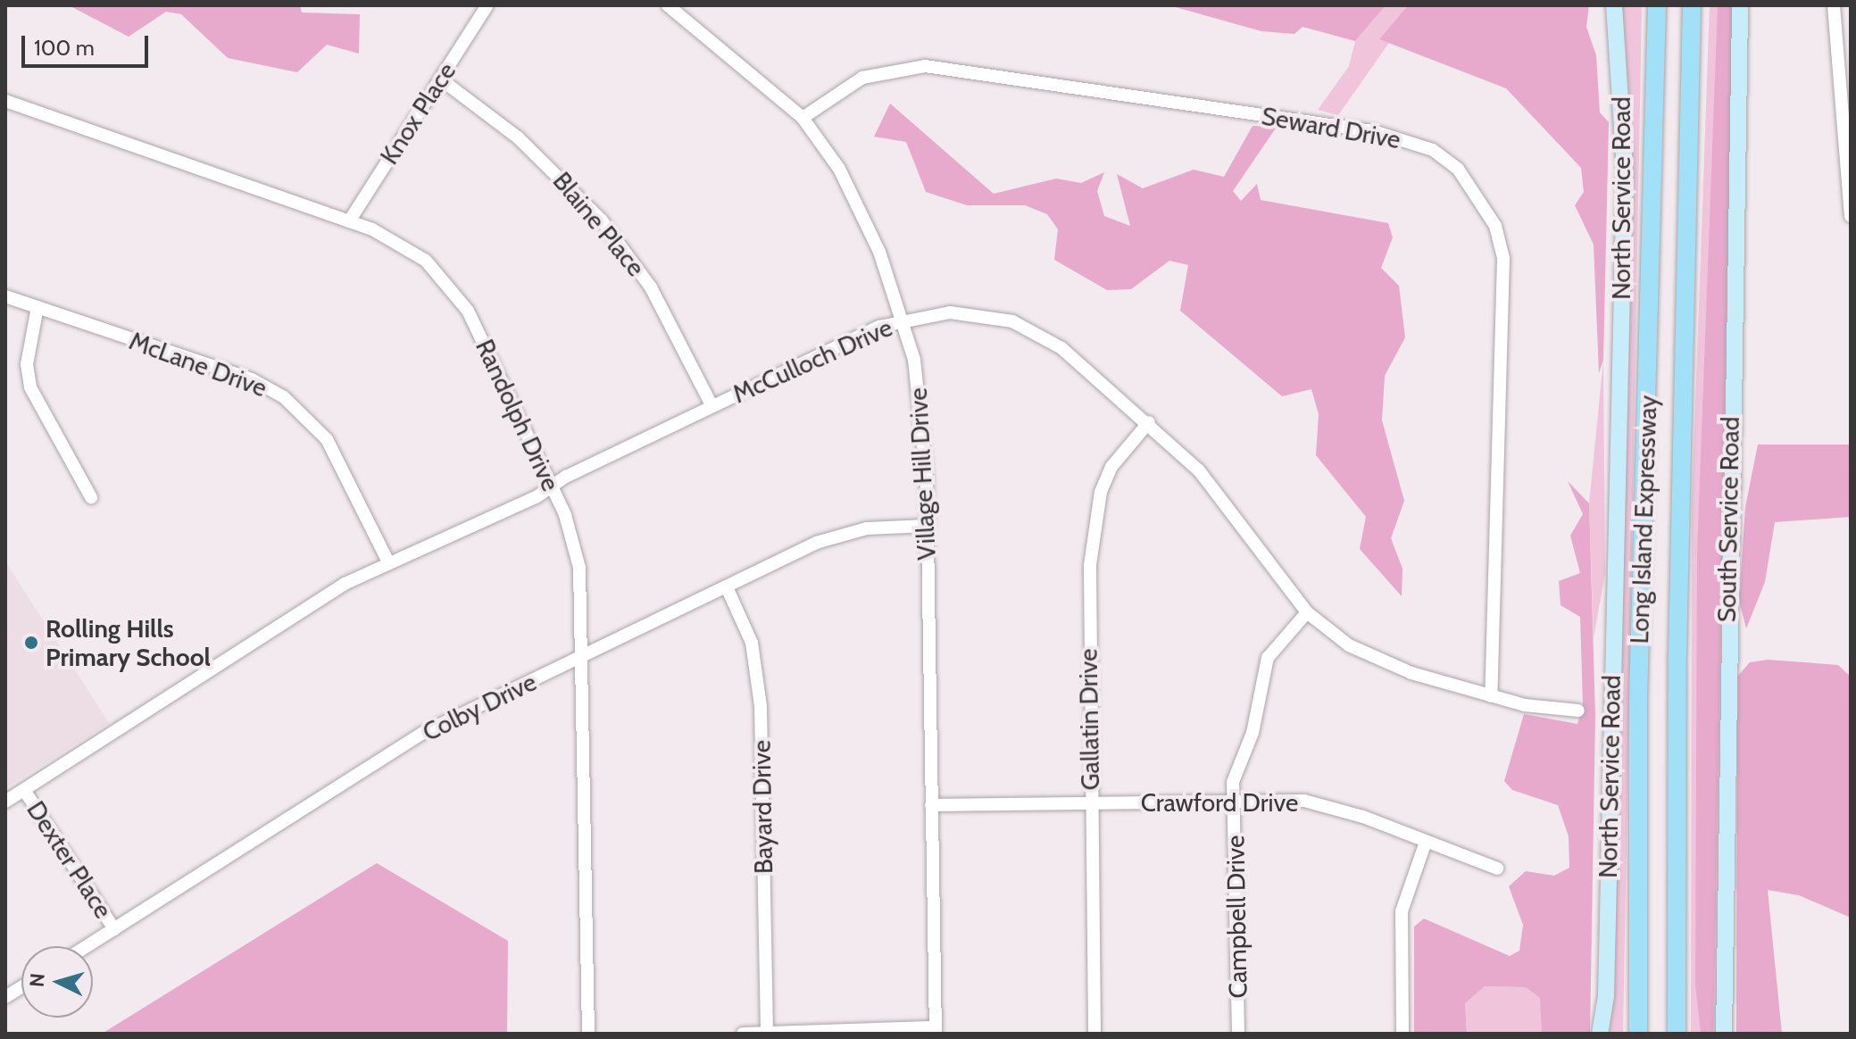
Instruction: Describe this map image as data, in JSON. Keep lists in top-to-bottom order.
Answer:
{
  "streets": {
    "highway": ["Long Island Expressway"],
    "main road": ["North Service Road", "South Service Road"],
    "street": [
      "Knox Place",
      "Seward Drive",
      "Blaine Place",
      "McCulloch Drive",
      "McLane Drive",
      "Randolph Drive",
      "Village Hill Drive",
      "Colby Drive",
      "Gallatin Drive",
      "Crawford Drive",
      "Bayard Drive",
      "Dexter Place",
      "Campbell Drive"
    ]
  },
  "crossings": [
    ["Knox Place", "Blaine Place"],
    ["Knox Place", "Randolph Drive"],
    ["Seward Drive", "McCulloch Drive"],
    ["Seward Drive", "Village Hill Drive"],
    ["Blaine Place", "McCulloch Drive"],
    ["McCulloch Drive", "McLane Drive"],
    ["McCulloch Drive", "Randolph Drive"],
    ["McCulloch Drive", "Village Hill Drive"],
    ["McCulloch Drive", "Gallatin Drive"],
    ["McCulloch Drive", "Dexter Place"],
    ["McCulloch Drive", "Campbell Drive"],
    ["Randolph Drive", "Colby Drive"],
    ["Village Hill Drive", "Colby Drive"],
    ["Village Hill Drive", "Crawford Drive"],
    ["Colby Drive", "Bayard Drive"],
    ["Colby Drive", "Dexter Place"],
    ["Gallatin Drive", "Crawford Drive"],
    ["Crawford Drive", "Campbell Drive"]
  ],
  "places": ["Rolling Hills Primary School"],
  "scale_bar": "100 m",
  "north": "left"
}
